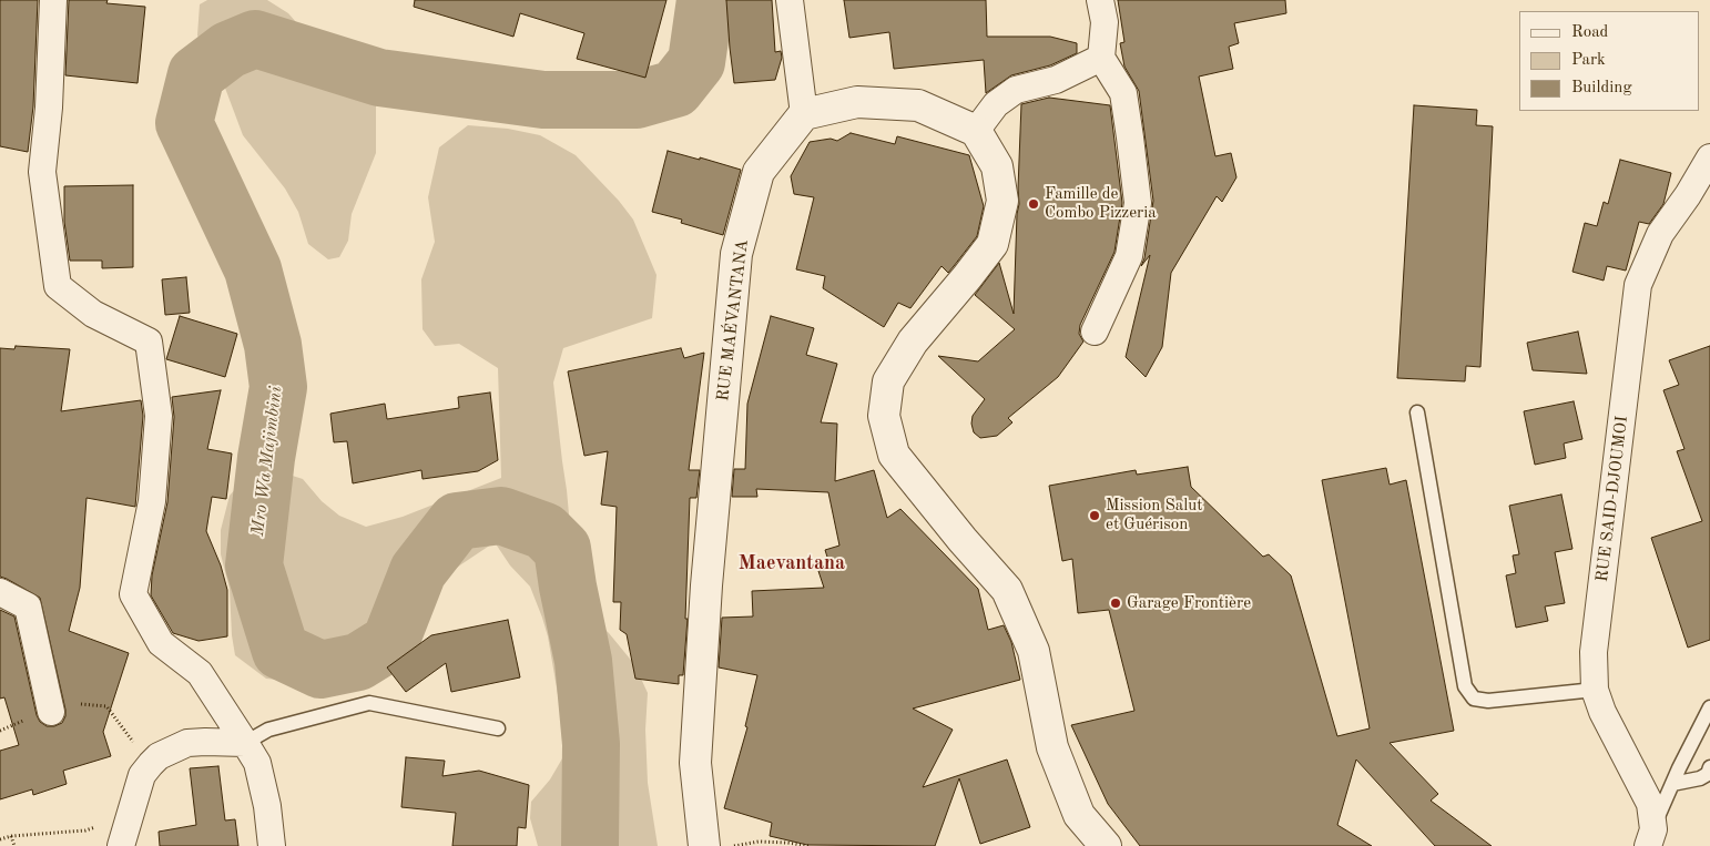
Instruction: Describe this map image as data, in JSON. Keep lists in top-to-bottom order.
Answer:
{
  "streets": {
    "street": ["RUE MAÉVANTANA", "RUE SAID-DJOUMOI"]
  },
  "districts": ["Maevantana"],
  "water": ["Mro Wa Majimbini"],
  "places": ["Famille de Combo Pizzeria", "Mission Salut et Guérison", "Garage Frontière"],
  "legend": ["Road", "Park", "Building"]
}
